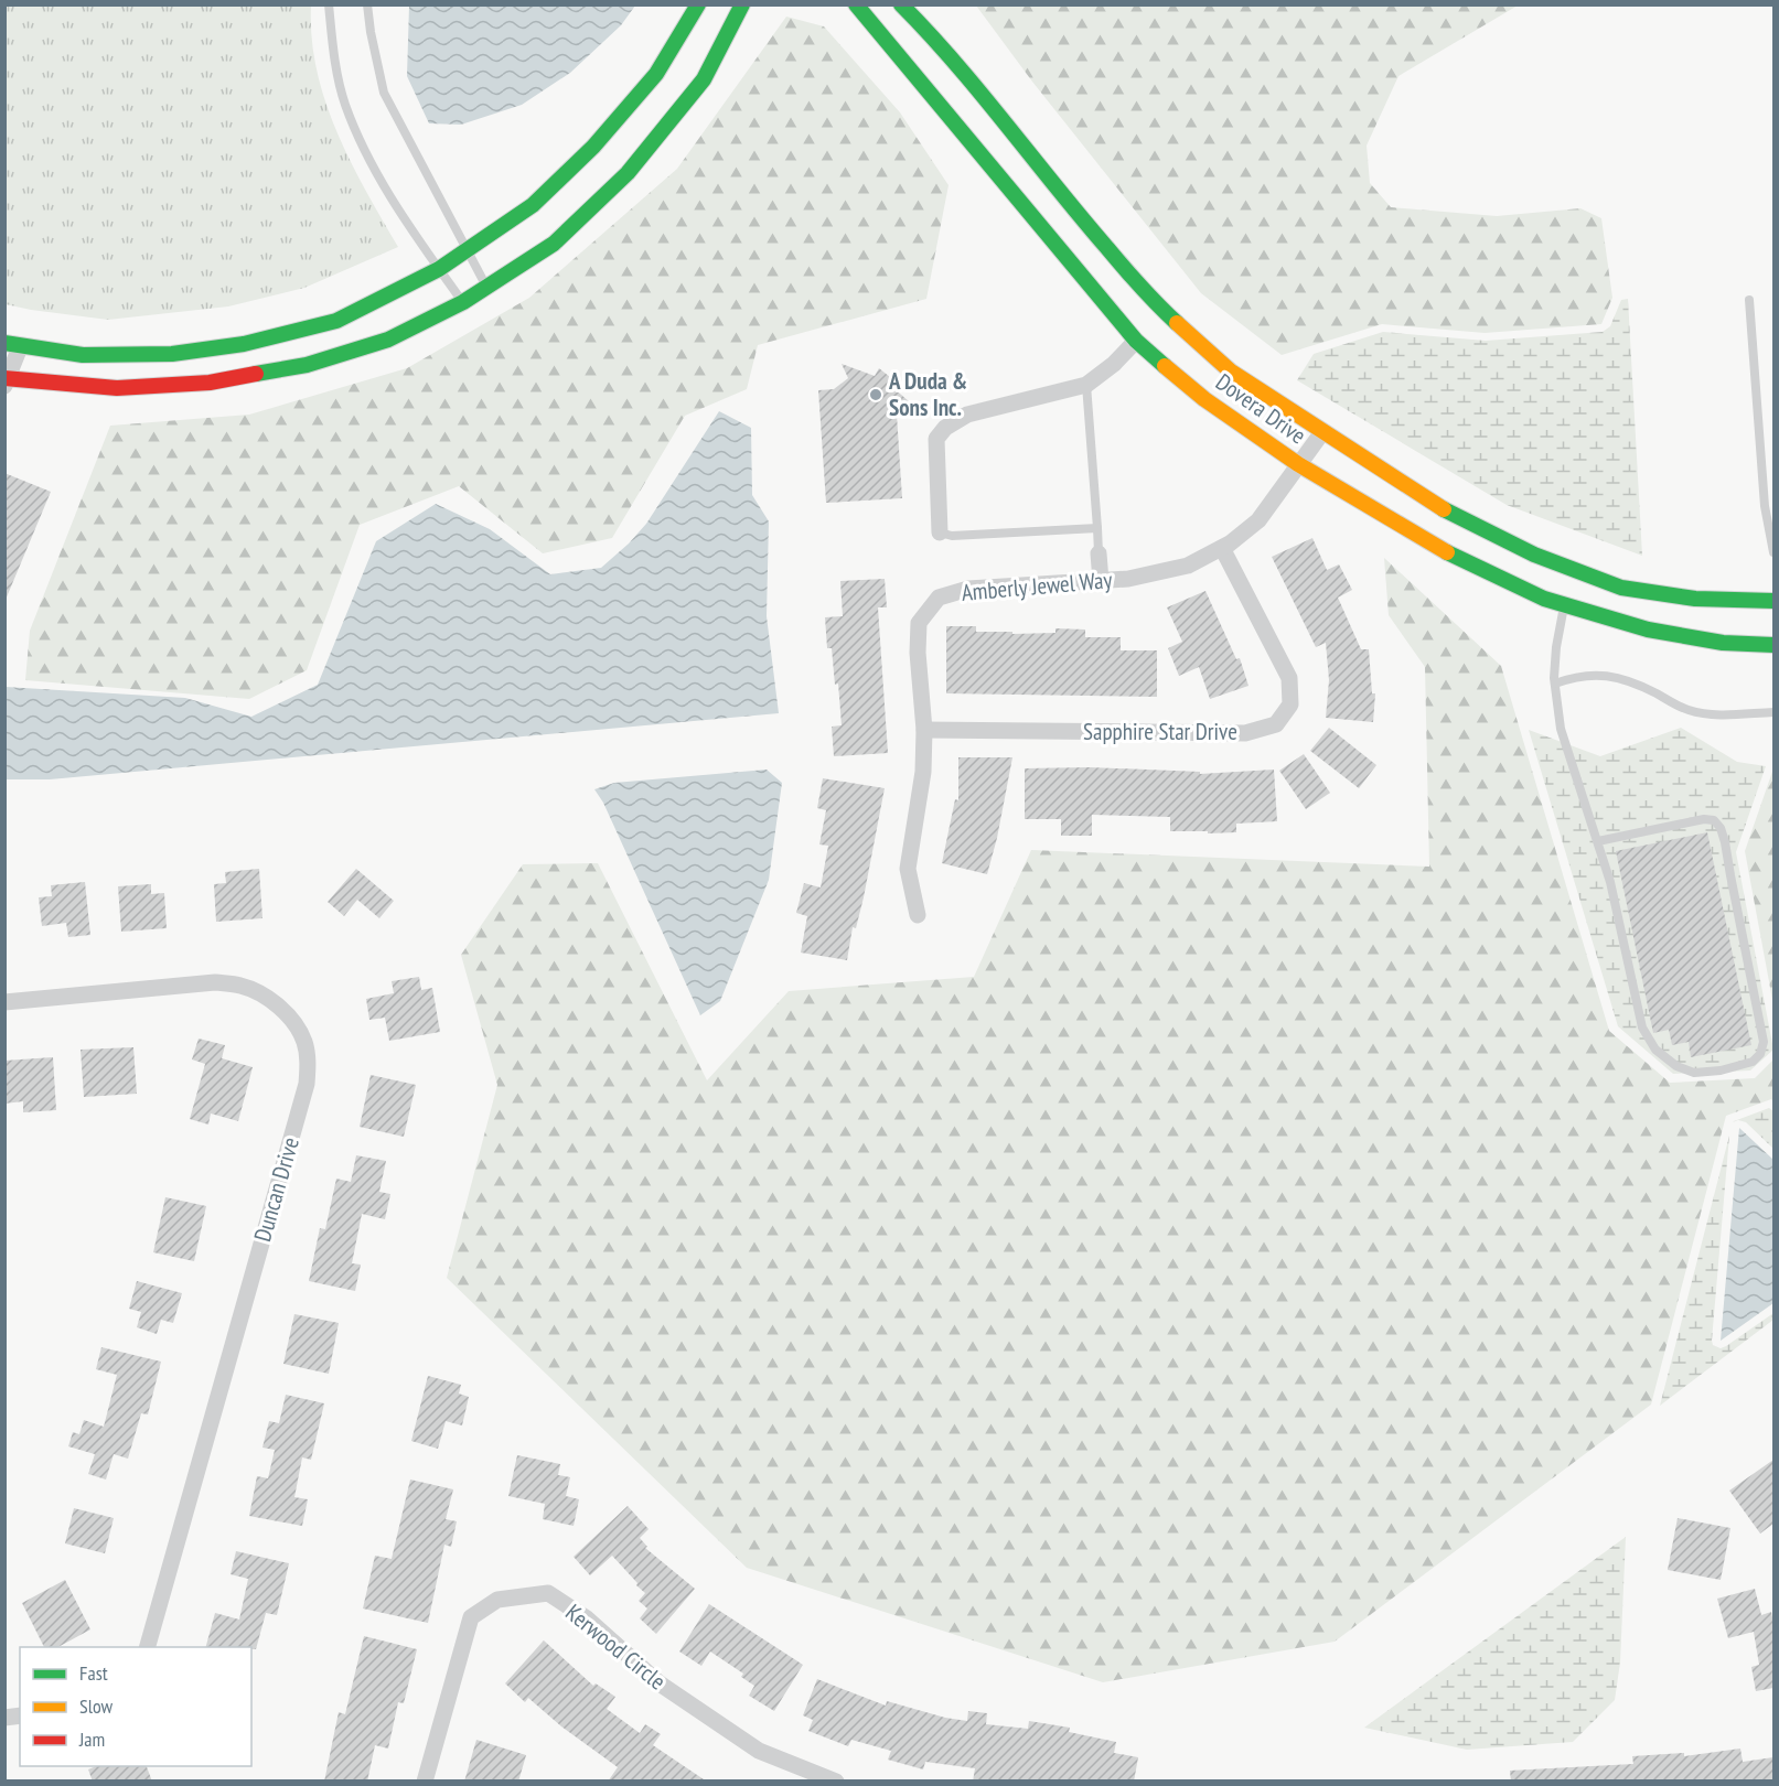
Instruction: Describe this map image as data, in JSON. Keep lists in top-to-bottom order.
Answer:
{
  "streets": {
    "street": [
      "Dovera Drive",
      "Amberly Jewel Way",
      "Sapphire Star Drive",
      "Duncan Drive",
      "Kerwood Circle"
    ]
  },
  "crossings": [
    ["Dovera Drive", "Amberly Jewel Way"],
    ["Amberly Jewel Way", "Sapphire Star Drive"]
  ],
  "places": ["A Duda & Sons Inc."],
  "legend": ["Fast", "Slow", "Jam"]
}
